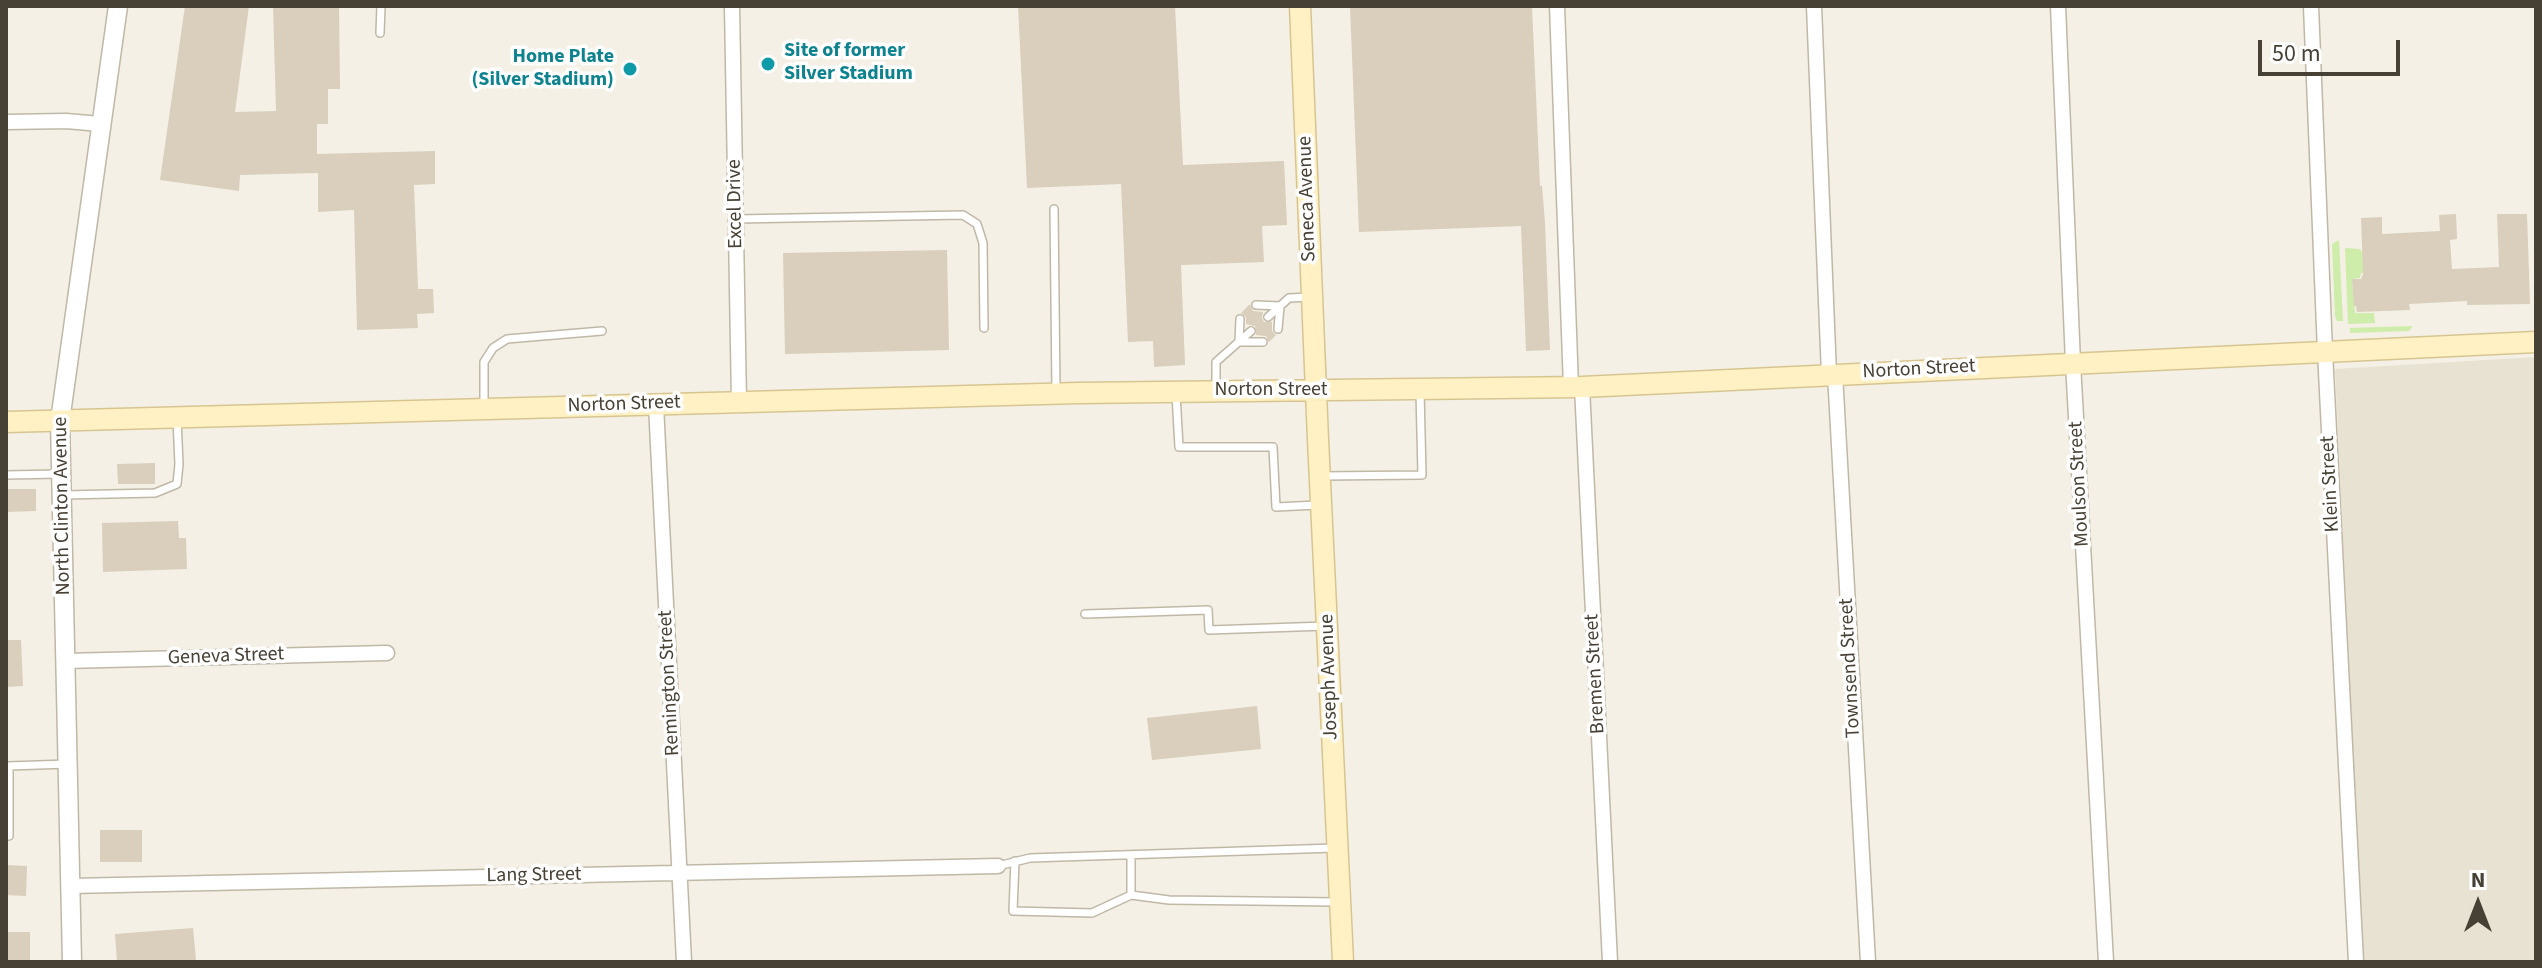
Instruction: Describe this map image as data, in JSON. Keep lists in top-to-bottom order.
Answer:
{
  "streets": {
    "main road": ["Seneca Avenue", "Norton Street", "Joseph Avenue"],
    "street": [
      "Excel Drive",
      "Moulson Street",
      "Klein Street",
      "North Clinton Avenue",
      "Geneva Street",
      "Townsend Street",
      "Bremen Street",
      "Remington Street",
      "Lang Street"
    ]
  },
  "crossings": [
    ["Seneca Avenue", "Norton Street"],
    ["Seneca Avenue", "Joseph Avenue"],
    ["Excel Drive", "Norton Street"],
    ["Norton Street", "Moulson Street"],
    ["Norton Street", "Klein Street"],
    ["Norton Street", "North Clinton Avenue"],
    ["Norton Street", "Townsend Street"],
    ["Norton Street", "Bremen Street"],
    ["Norton Street", "Joseph Avenue"],
    ["Norton Street", "Remington Street"],
    ["North Clinton Avenue", "Geneva Street"],
    ["North Clinton Avenue", "Lang Street"],
    ["Remington Street", "Lang Street"]
  ],
  "places": ["Site of former Silver Stadium", "Home Plate (Silver Stadium)"],
  "scale_bar": "50 m",
  "north": "top"
}
